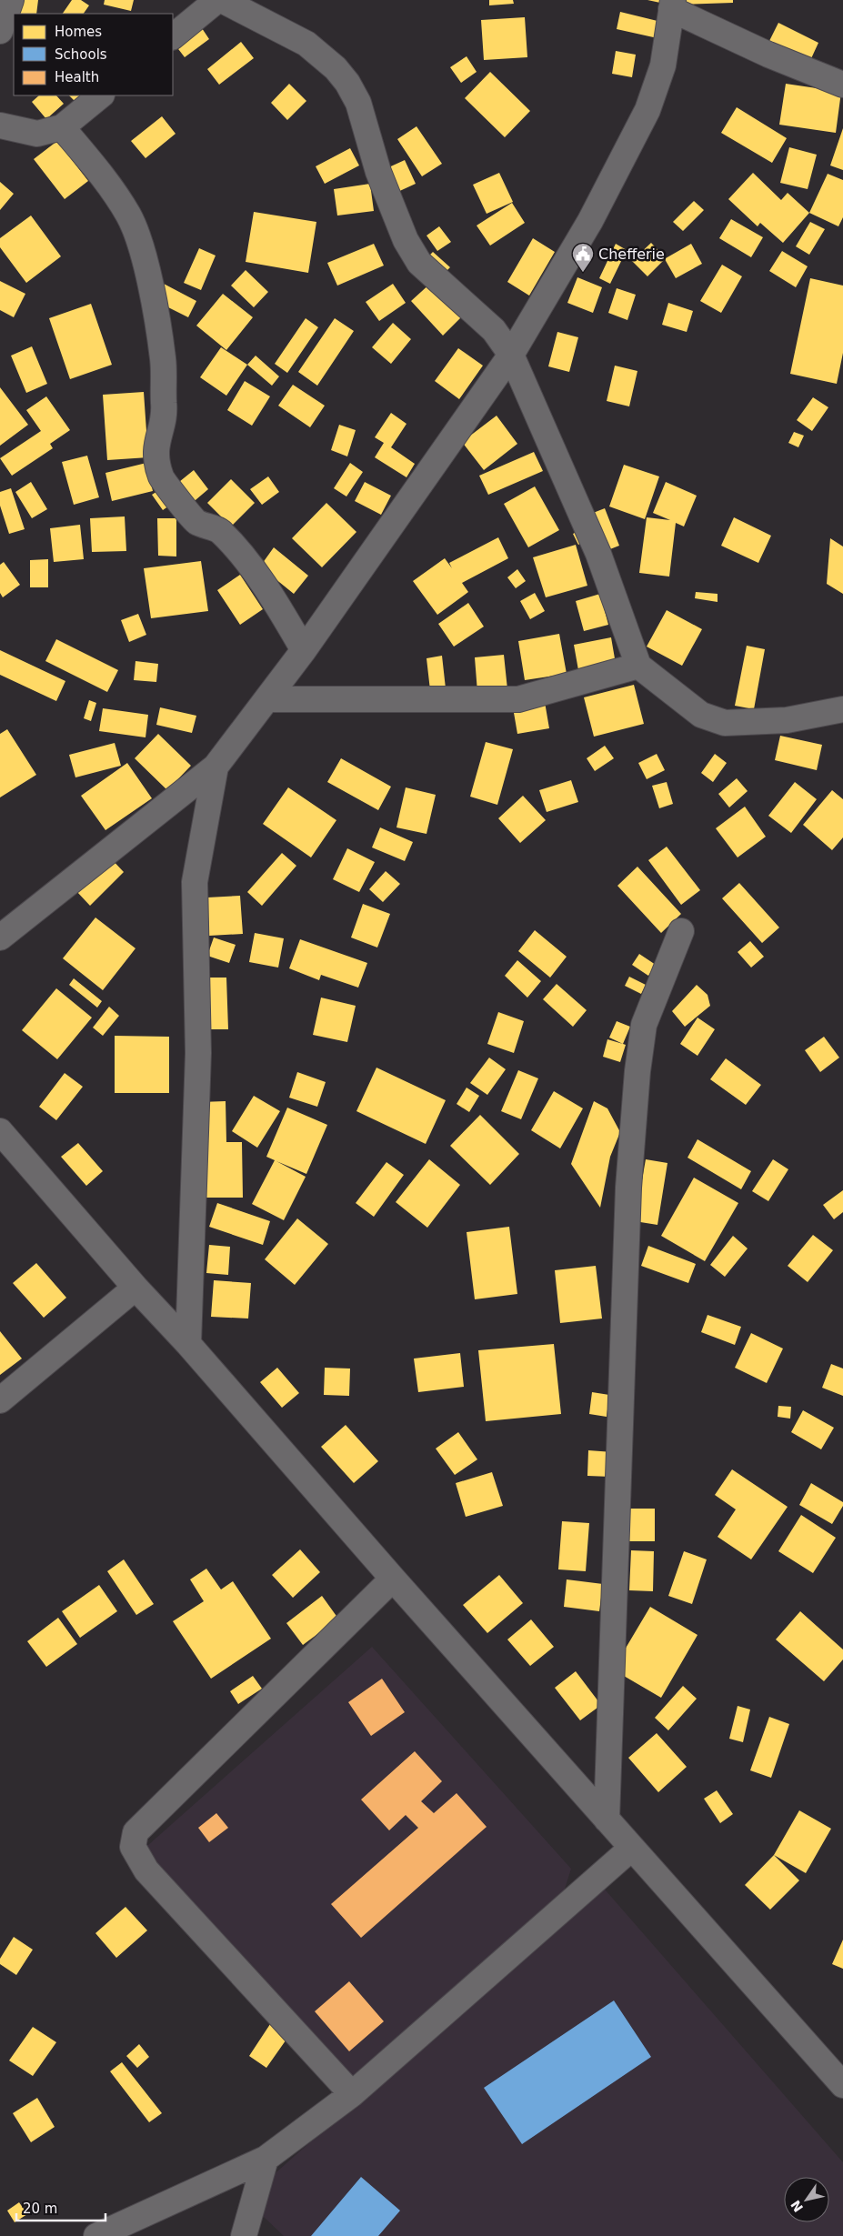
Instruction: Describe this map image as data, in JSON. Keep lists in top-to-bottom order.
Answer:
{
  "places": {
    "public building": ["Chefferie"]
  },
  "legend": ["Homes", "Schools", "Health"],
  "scale_bar": "20 m",
  "north": "bottom left"
}
